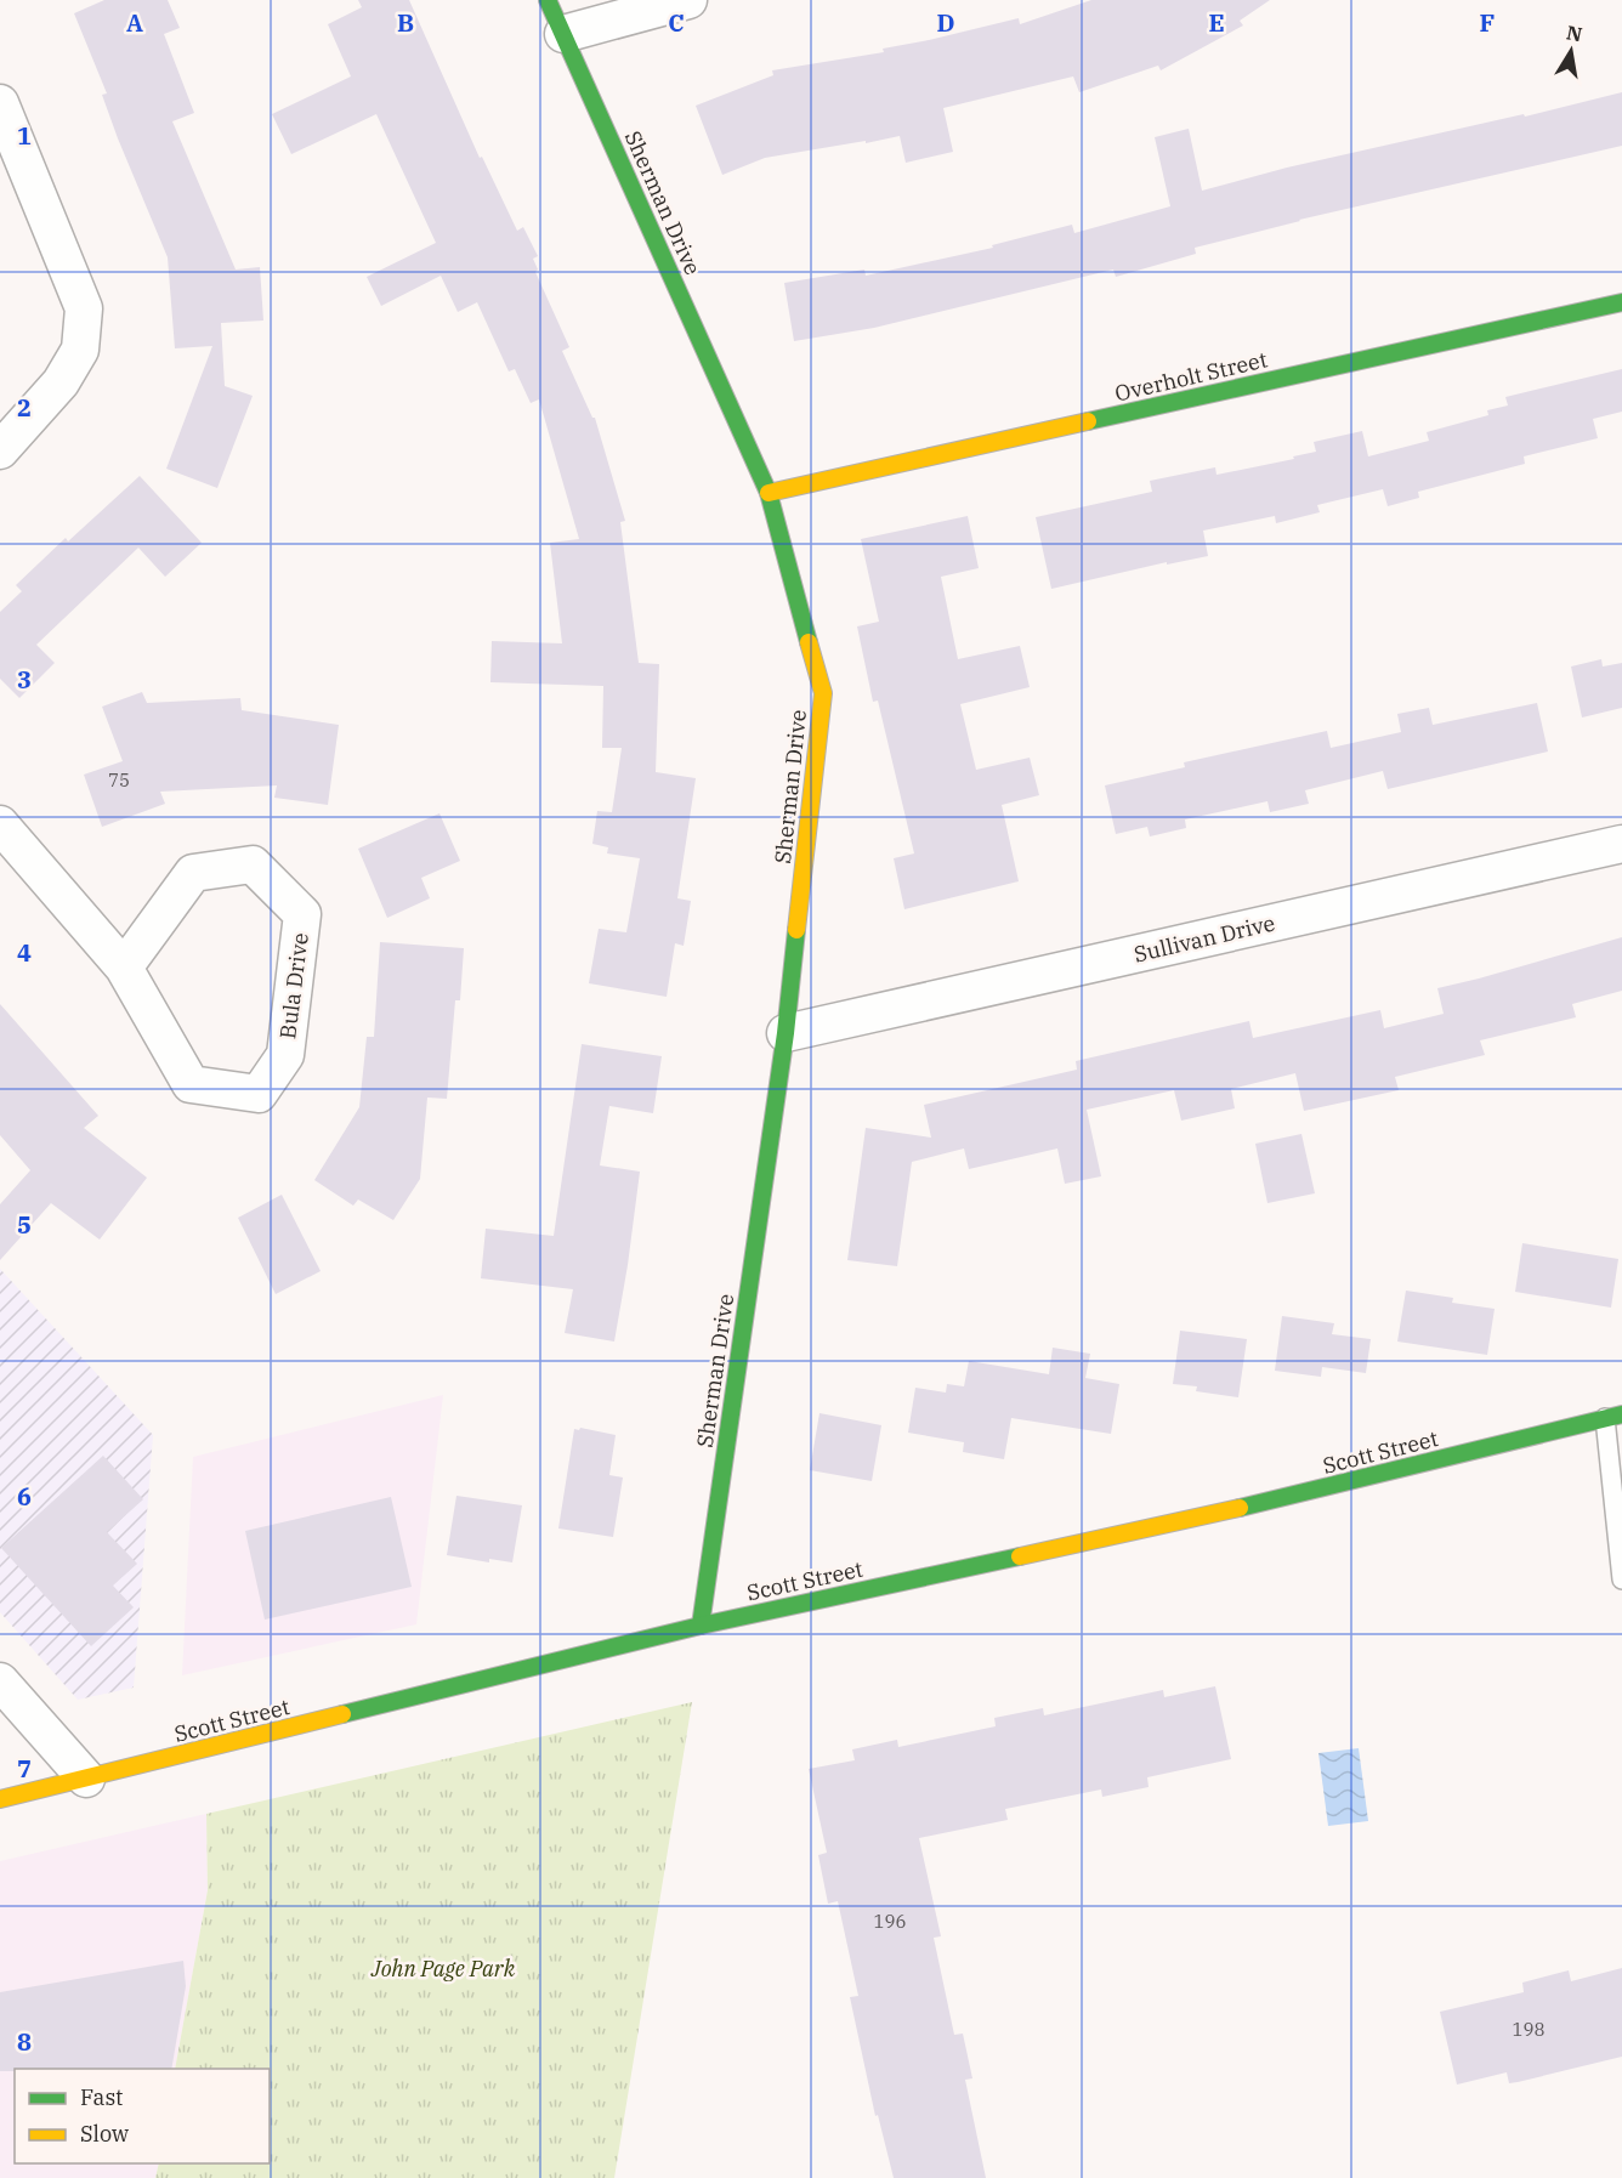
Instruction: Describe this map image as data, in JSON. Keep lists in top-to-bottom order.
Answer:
{
  "streets": {
    "street": [
      "Sherman Drive",
      "Overholt Street",
      "Sullivan Drive",
      "Bula Drive",
      "Scott Street"
    ]
  },
  "crossings": [
    ["Sherman Drive", "Overholt Street"],
    ["Sherman Drive", "Sullivan Drive"],
    ["Sherman Drive", "Scott Street"]
  ],
  "parks": ["John Page Park"],
  "house_numbers": ["75", "196", "198"],
  "legend": ["Fast", "Slow"],
  "north": "top",
  "grid": {
    "columns": [
      "A",
      "B",
      "C",
      "D",
      "E",
      "F"
    ],
    "rows": [
      "1",
      "2",
      "3",
      "4",
      "5",
      "6",
      "7",
      "8"
    ]
  }
}
